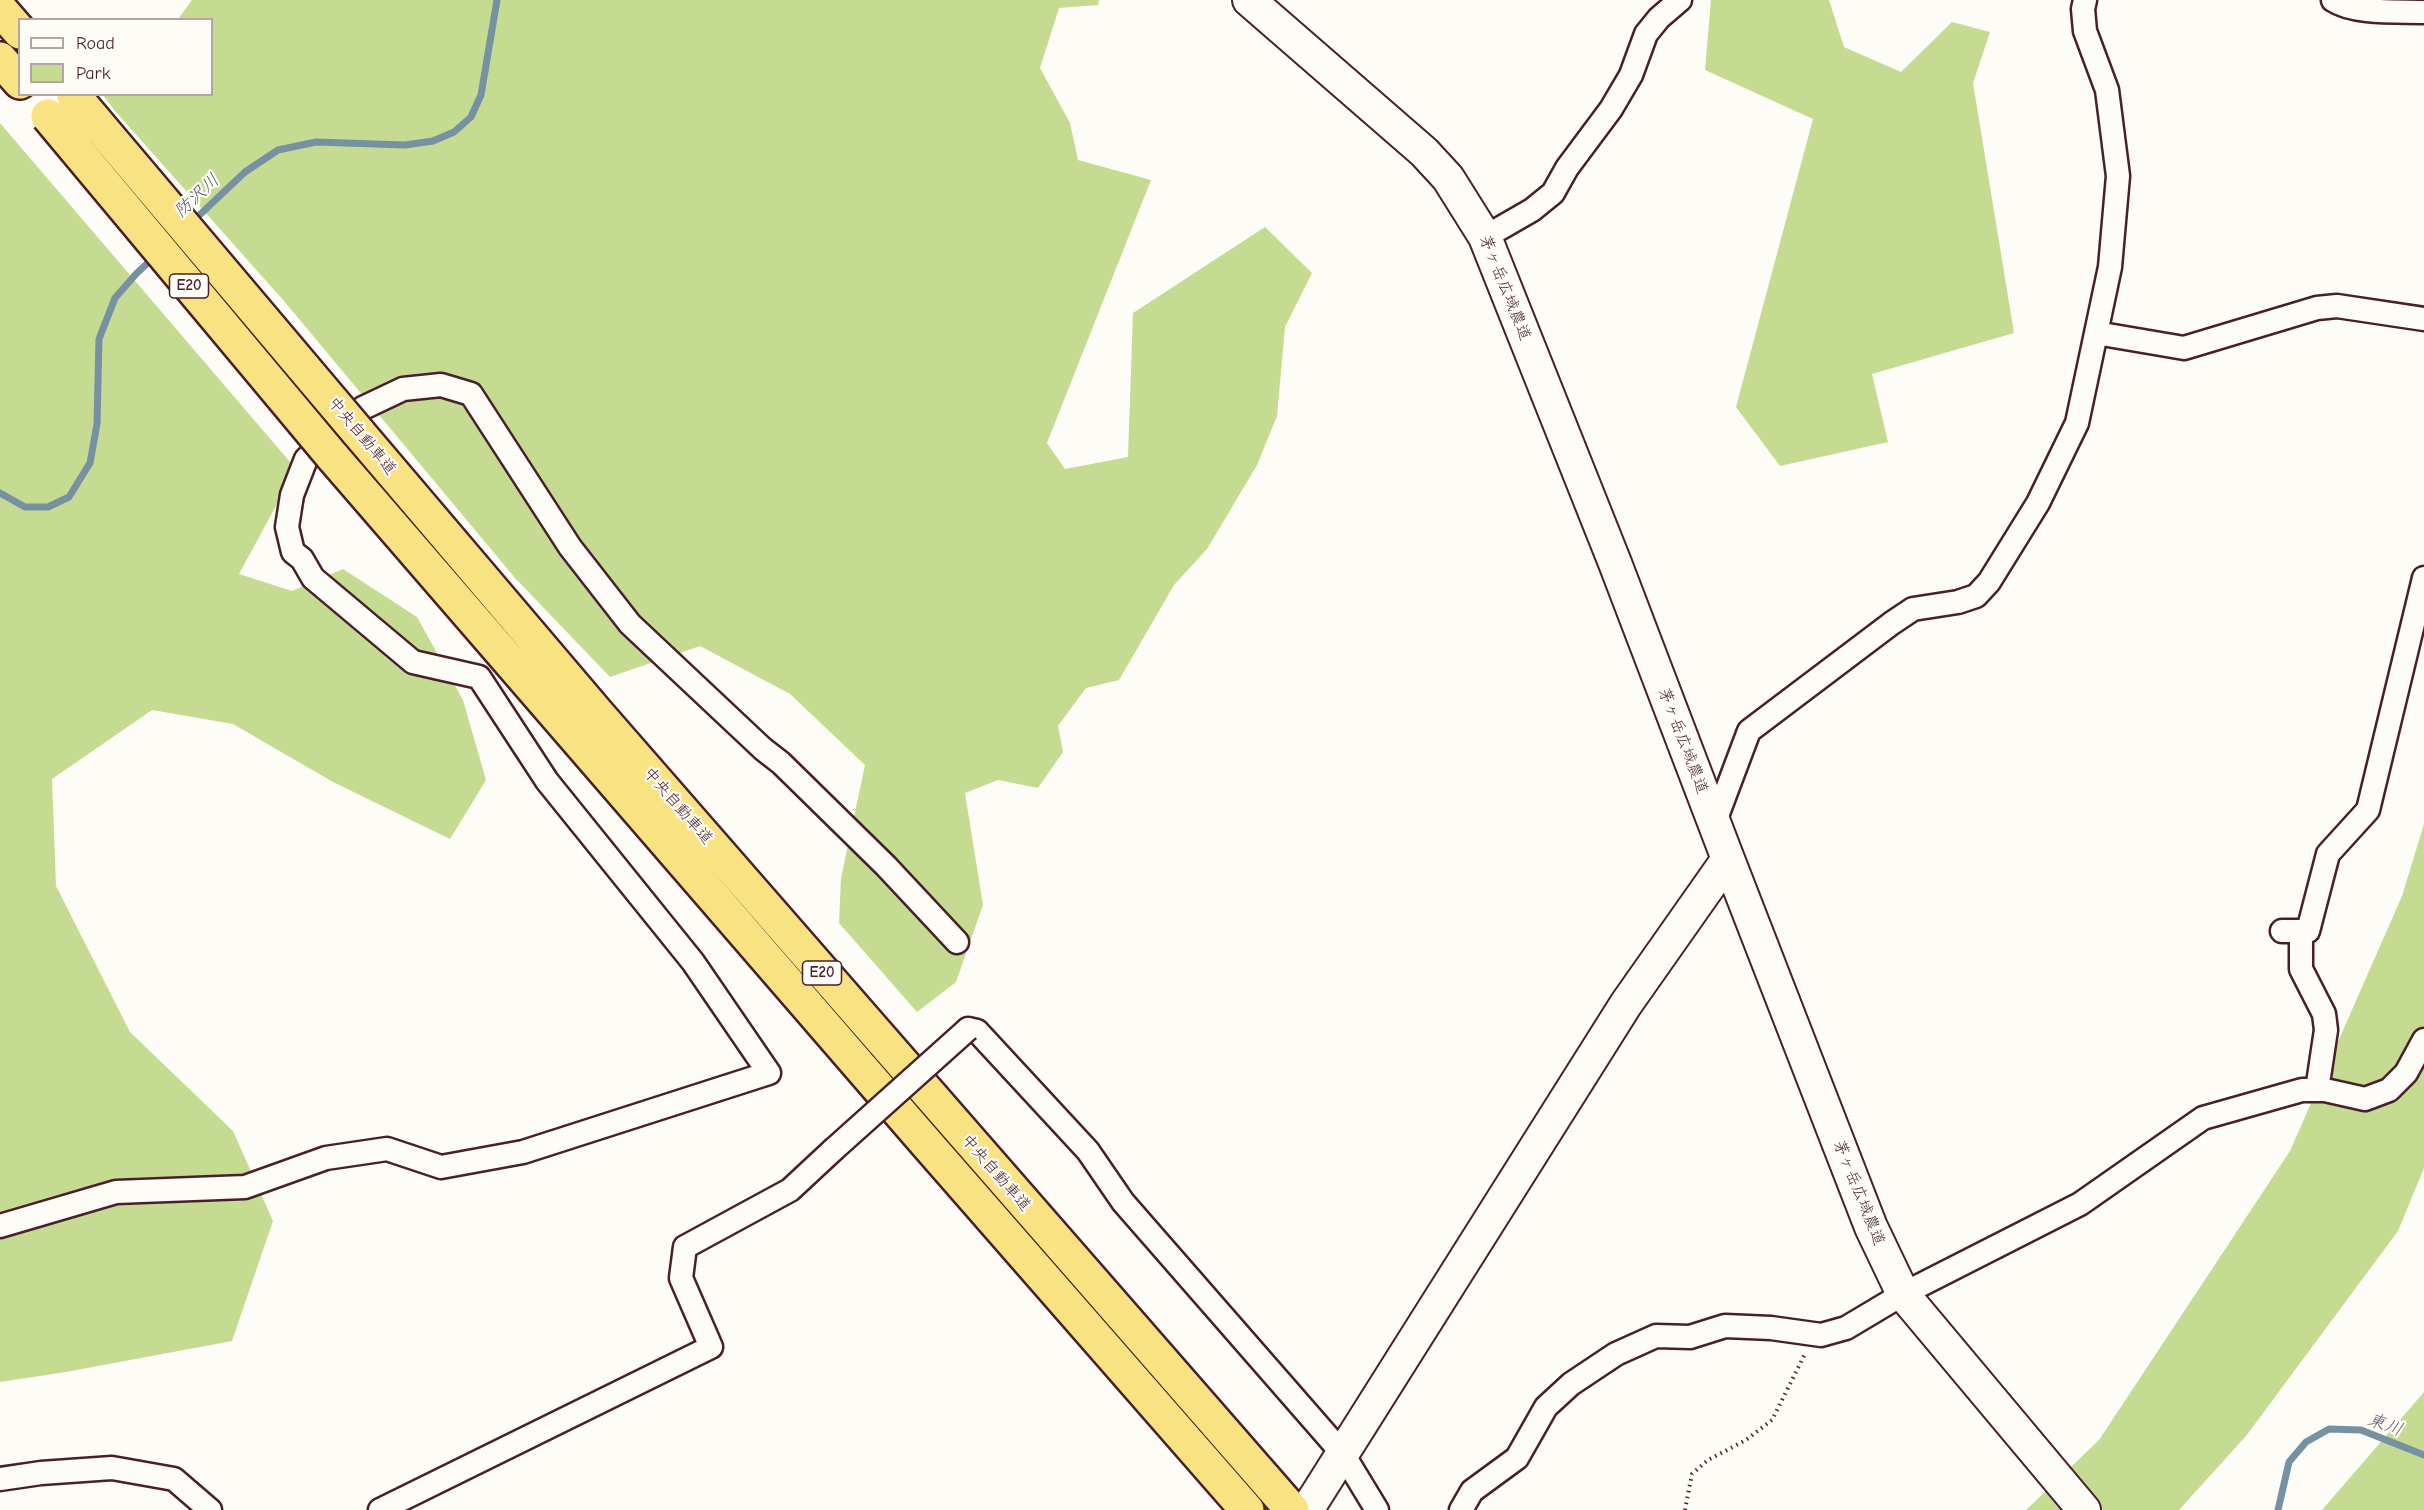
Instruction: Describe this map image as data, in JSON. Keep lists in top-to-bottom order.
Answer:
{
  "streets": {
    "highway": ["E20", "中央自動車道"],
    "street": ["茅ヶ岳広域農道"]
  },
  "water": ["防沢川", "東川"],
  "legend": ["Road", "Park"]
}
